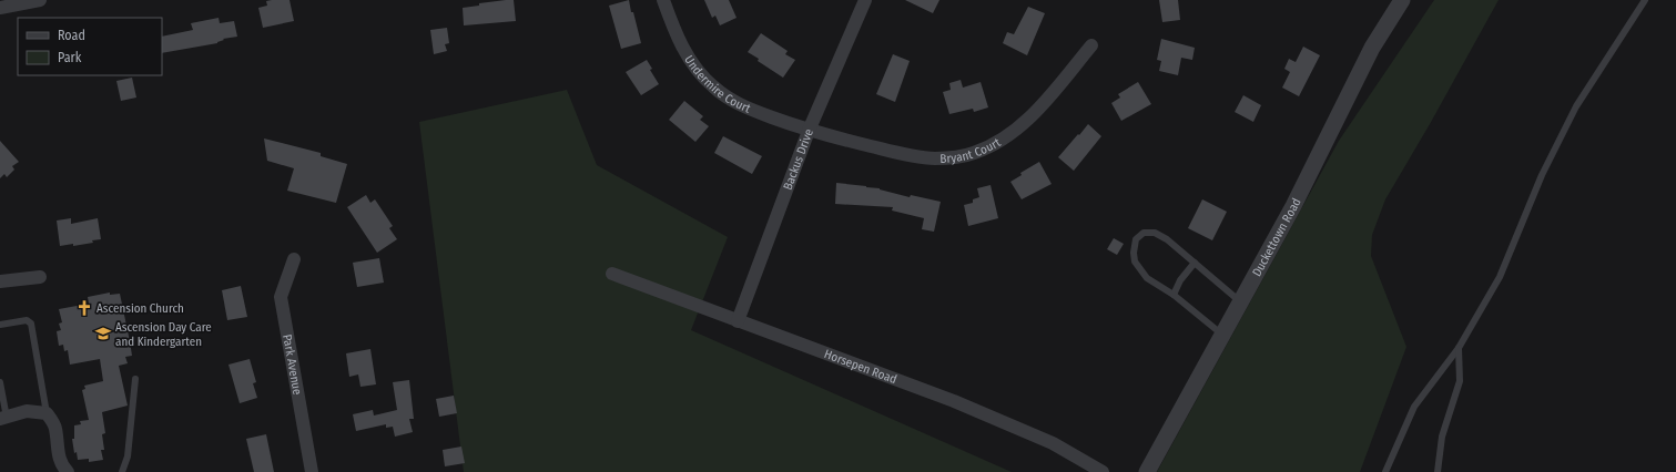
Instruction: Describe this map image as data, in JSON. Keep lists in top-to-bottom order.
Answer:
{
  "streets": {
    "street": [
      "Undermire Court",
      "Bryant Court",
      "Backus Drive",
      "Duckettown Road",
      "Park Avenue",
      "Horsepen Road"
    ]
  },
  "crossings": [
    ["Undermire Court", "Bryant Court"],
    ["Undermire Court", "Backus Drive"],
    ["Bryant Court", "Backus Drive"],
    ["Backus Drive", "Horsepen Road"]
  ],
  "places": {
    "church": ["Ascension Church"],
    "school or university": ["Ascension Day Care and Kindergarten"]
  },
  "legend": ["Road", "Park"]
}
